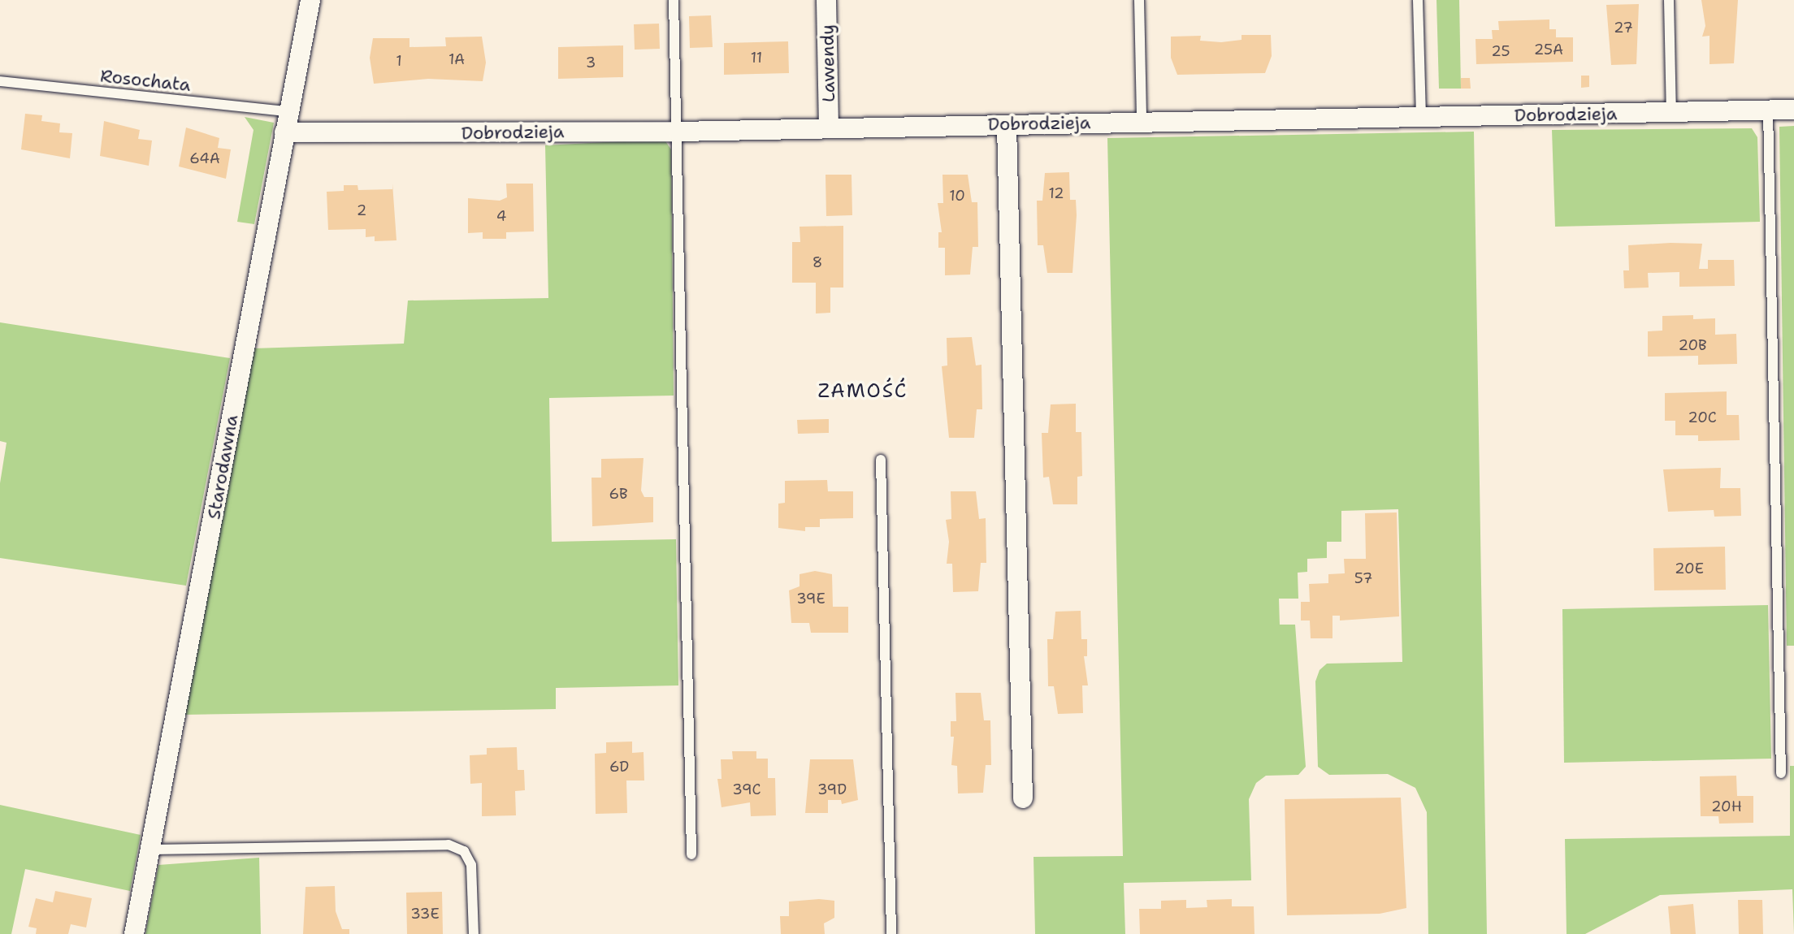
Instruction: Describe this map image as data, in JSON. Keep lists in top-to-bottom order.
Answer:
{
  "streets": {
    "street": ["Lawendy", "Dobrodzieja", "Starodawna"],
    "lane": ["Rosochata"]
  },
  "crossings": [
    ["Lawendy", "Dobrodzieja"],
    ["Rosochata", "Starodawna"],
    ["Dobrodzieja", "Starodawna"]
  ],
  "districts": ["ZAMOŚĆ"],
  "house_numbers": [
    "27",
    "25A",
    "25",
    "11",
    "1A",
    "1",
    "3",
    "64A",
    "12",
    "10",
    "2",
    "4",
    "8",
    "20B",
    "20C",
    "6B",
    "20E",
    "57",
    "39E",
    "6D",
    "39C",
    "39D",
    "20H",
    "33E"
  ]
}
